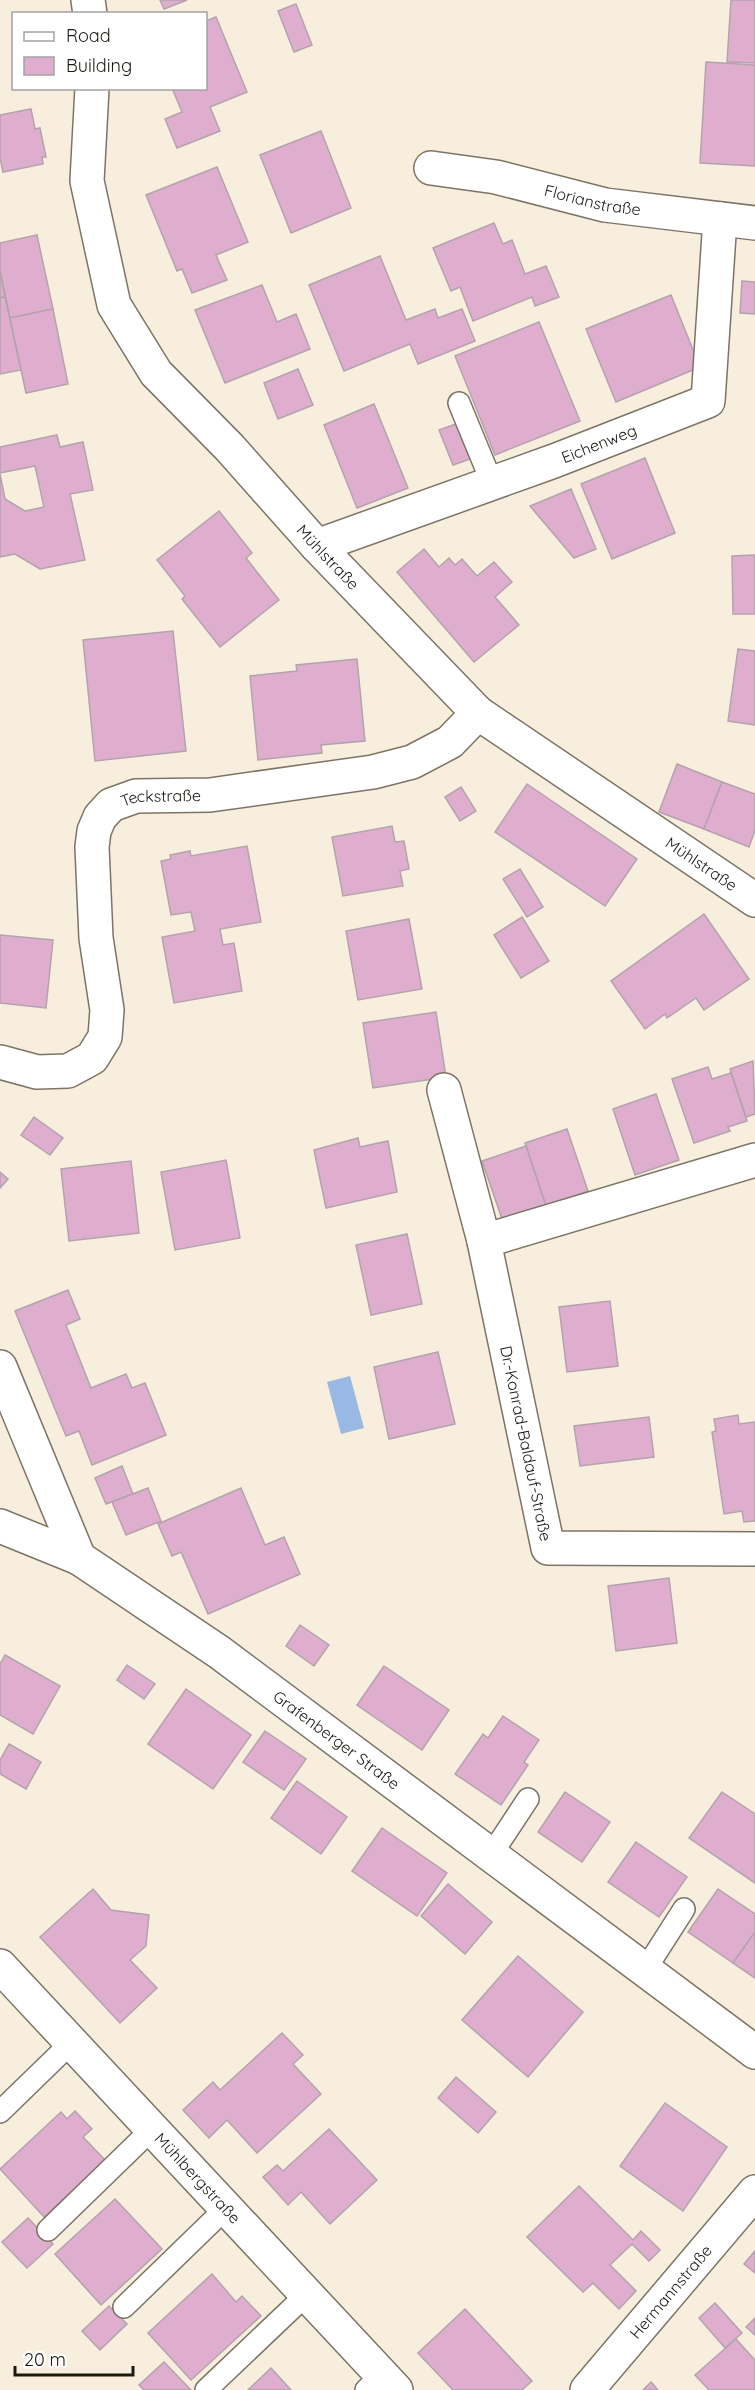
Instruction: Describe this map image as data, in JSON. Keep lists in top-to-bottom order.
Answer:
{
  "streets": {
    "street": [
      "Florianstraße",
      "Eichenweg",
      "Mühlstraße",
      "Teckstraße",
      "Dr.-Konrad-Baldauf-Straße",
      "Grafenberger Straße",
      "Mühlbergstraße",
      "Hermannstraße"
    ]
  },
  "crossings": [
    ["Florianstraße", "Eichenweg"],
    ["Eichenweg", "Mühlstraße"],
    ["Mühlstraße", "Teckstraße"]
  ],
  "legend": ["Road", "Building"],
  "scale_bar": "20 m"
}
